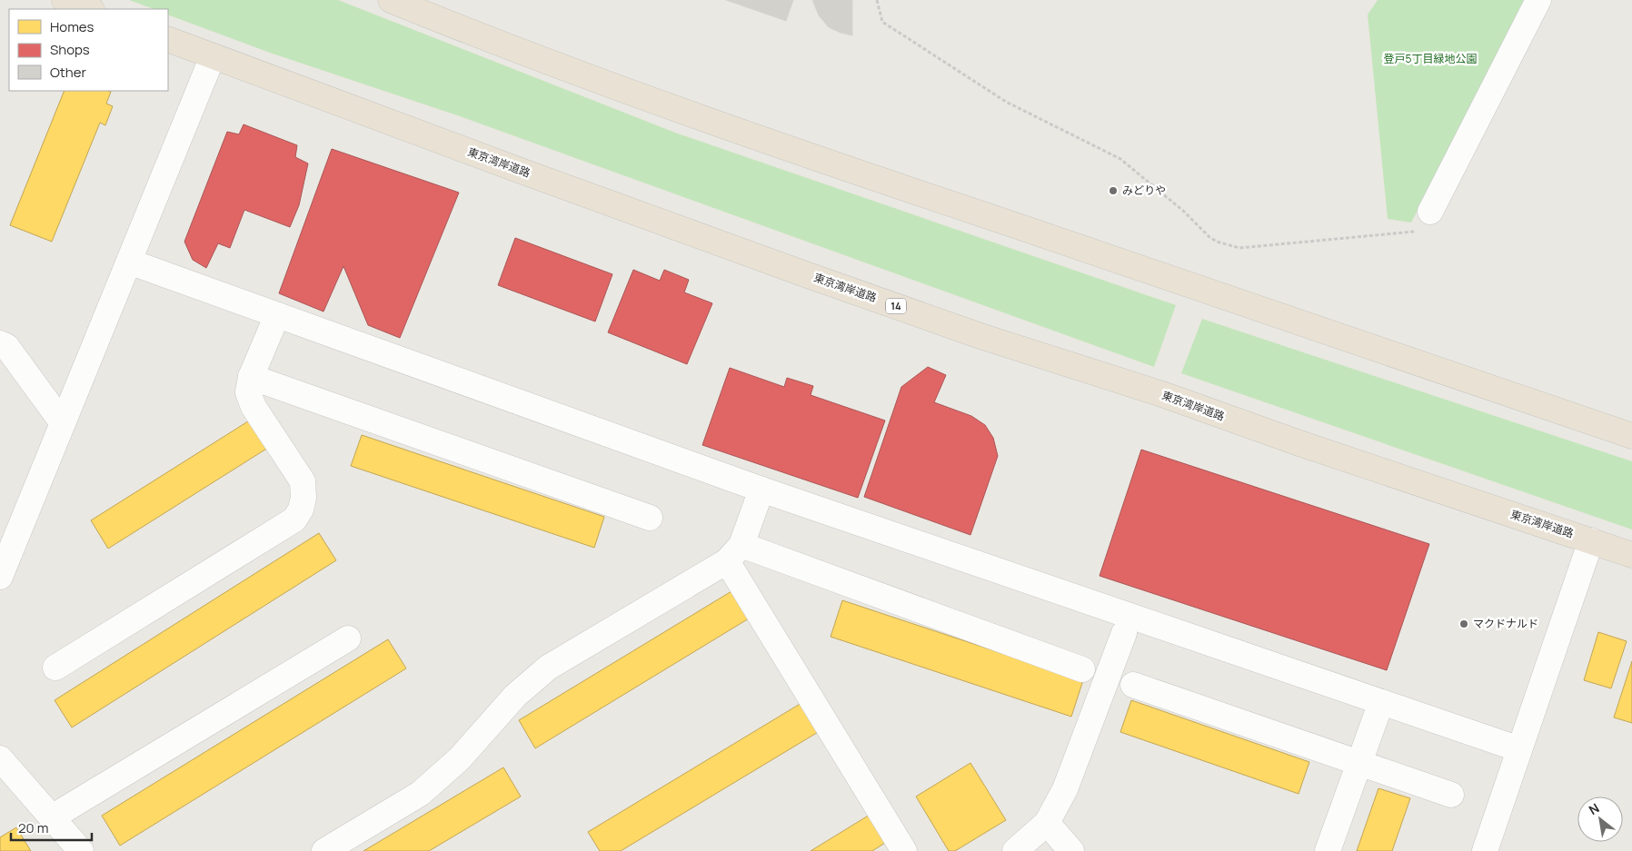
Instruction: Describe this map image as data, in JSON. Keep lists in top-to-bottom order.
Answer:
{
  "streets": {
    "highway": ["東京湾岸道路", "14"]
  },
  "parks": ["登戸5丁目緑地公園"],
  "places": ["みどりや", "マクドナルド"],
  "legend": ["Homes", "Shops", "Other"],
  "scale_bar": "20 m",
  "north": "top left"
}
